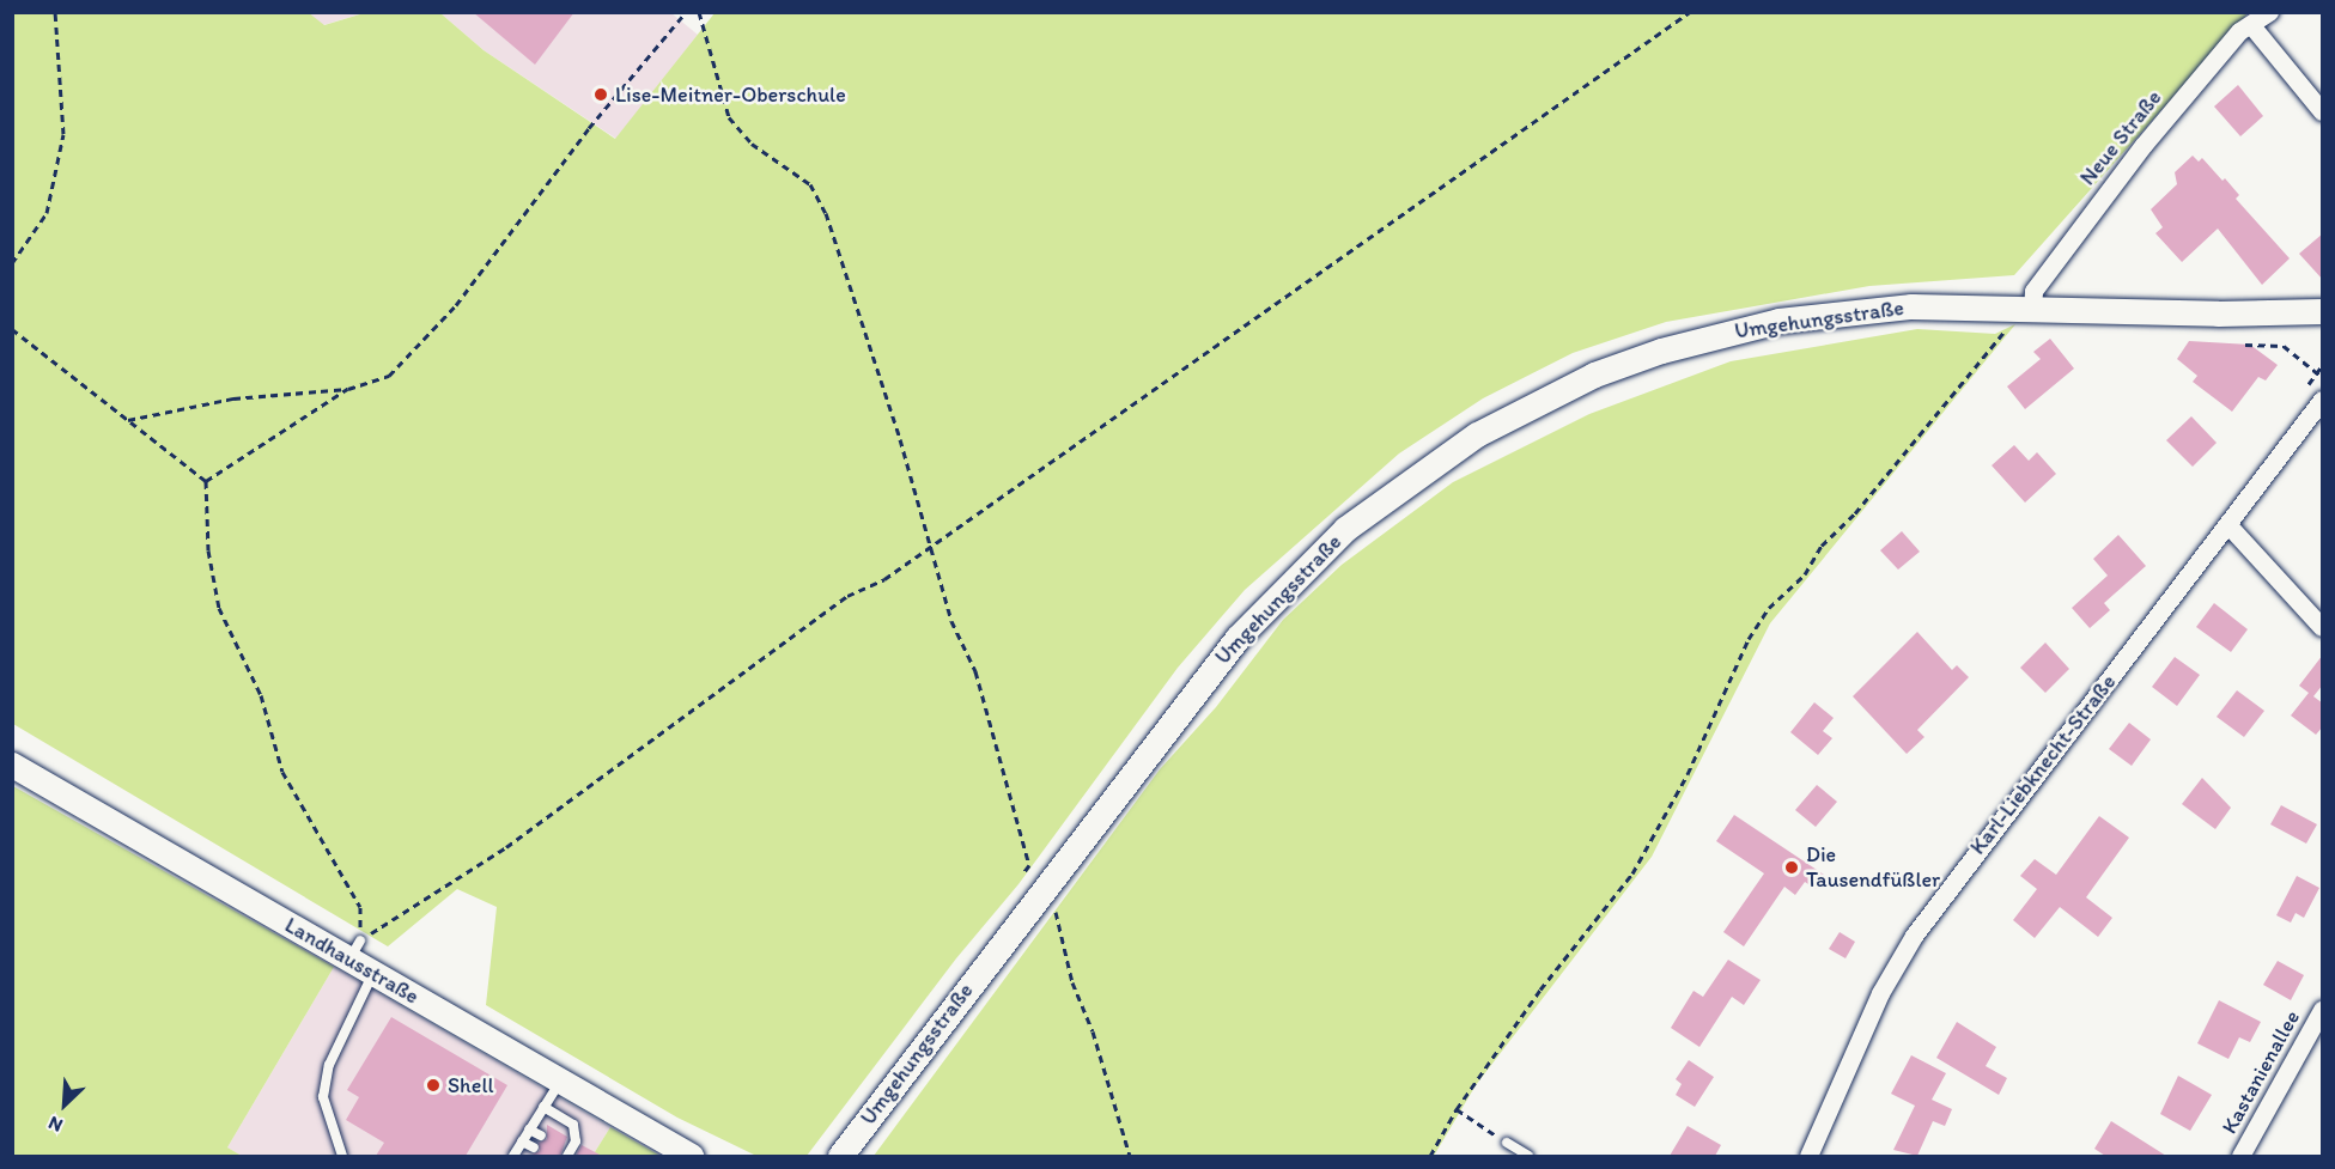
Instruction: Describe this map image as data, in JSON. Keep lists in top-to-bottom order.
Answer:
{
  "streets": {
    "main road": ["Umgehungsstraße", "Landhausstraße"],
    "street": ["Neue Straße", "Karl-Liebknecht-Straße", "Kastanienallee"]
  },
  "crossings": [
    ["Neue Straße", "Umgehungsstraße"]
  ],
  "places": ["Lise-Meitner-Oberschule", "Die Tausendfüßler", "Shell"],
  "north": "bottom left"
}
